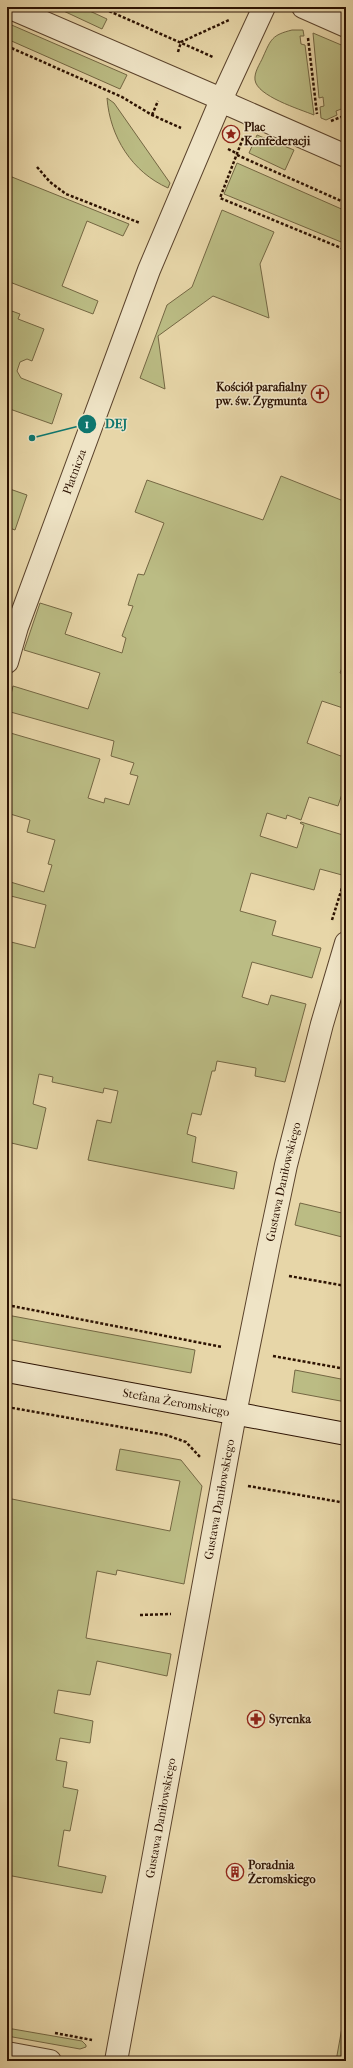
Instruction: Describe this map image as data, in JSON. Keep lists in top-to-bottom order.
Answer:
{
  "streets": {
    "street": ["Płatnicza", "Gustawa Daniłowskiego", "Stefana Żeromskiego"]
  },
  "crossings": [
    ["Gustawa Daniłowskiego", "Stefana Żeromskiego"]
  ],
  "places": {
    "place": ["Plac Konfederacji"],
    "church": ["Kościół parafialny pw. św. Zygmunta"],
    "other": ["DEJ"],
    "pharmacy": ["Syrenka"],
    "building": ["Poradnia Żeromskiego"]
  }
}
